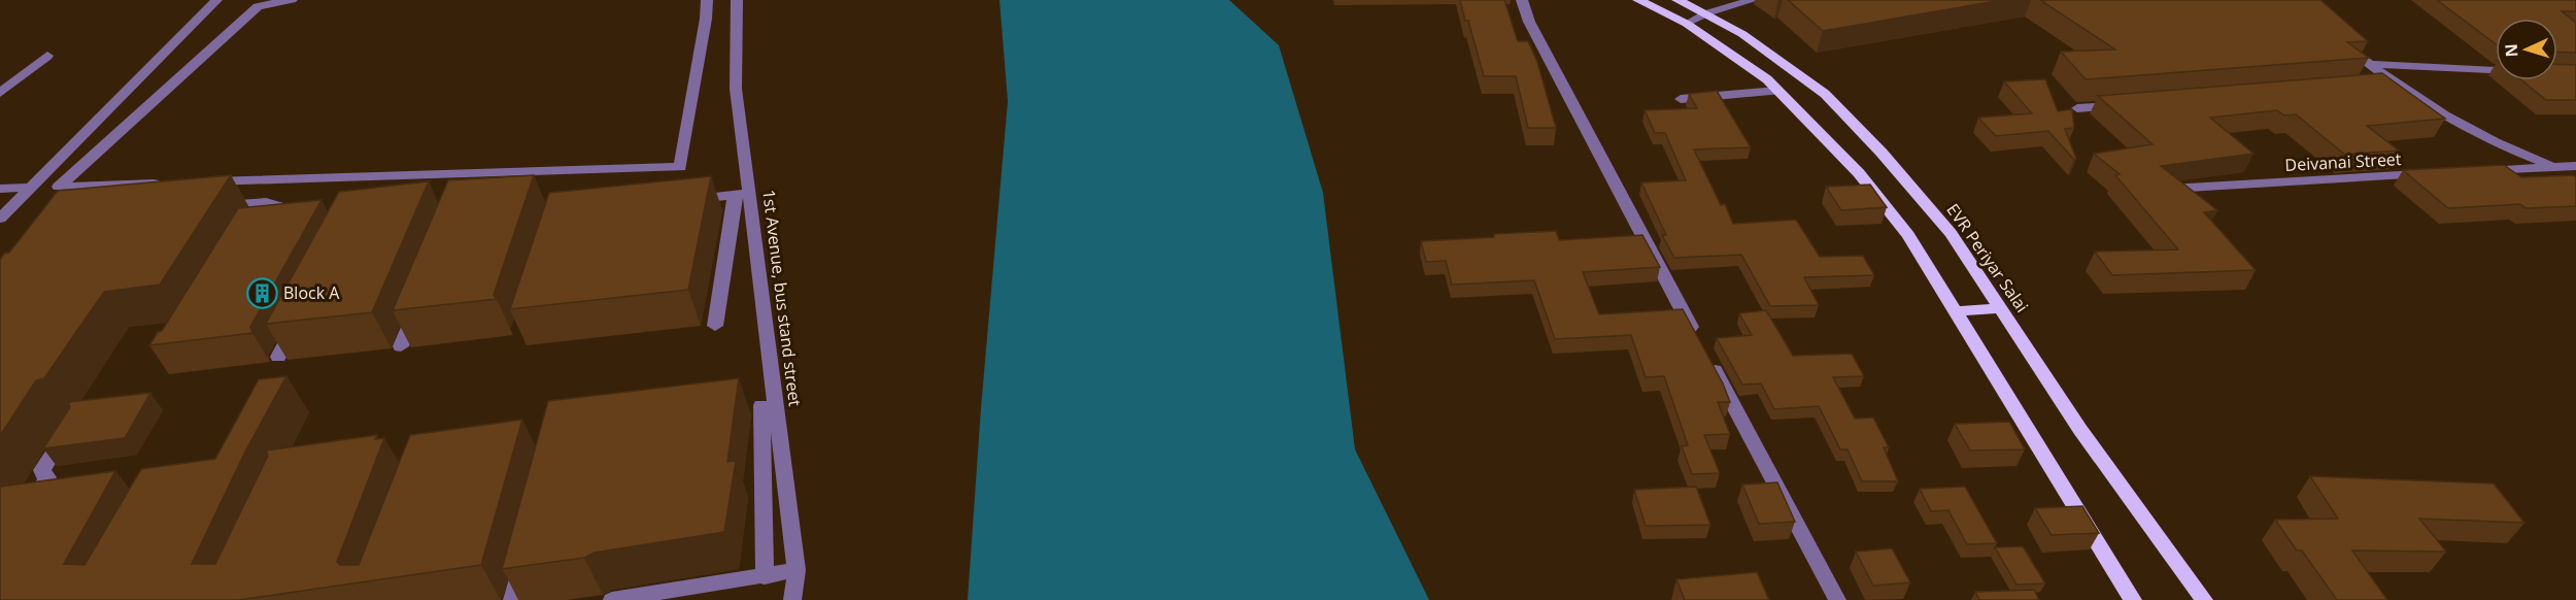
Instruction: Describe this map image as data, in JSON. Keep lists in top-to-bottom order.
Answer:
{
  "streets": {
    "main road": ["EVR Periyar Salai"],
    "street": ["Deivanai Street", "1st Avenue, bus stand street"]
  },
  "places": {
    "building": ["Block A"]
  },
  "north": "left"
}
